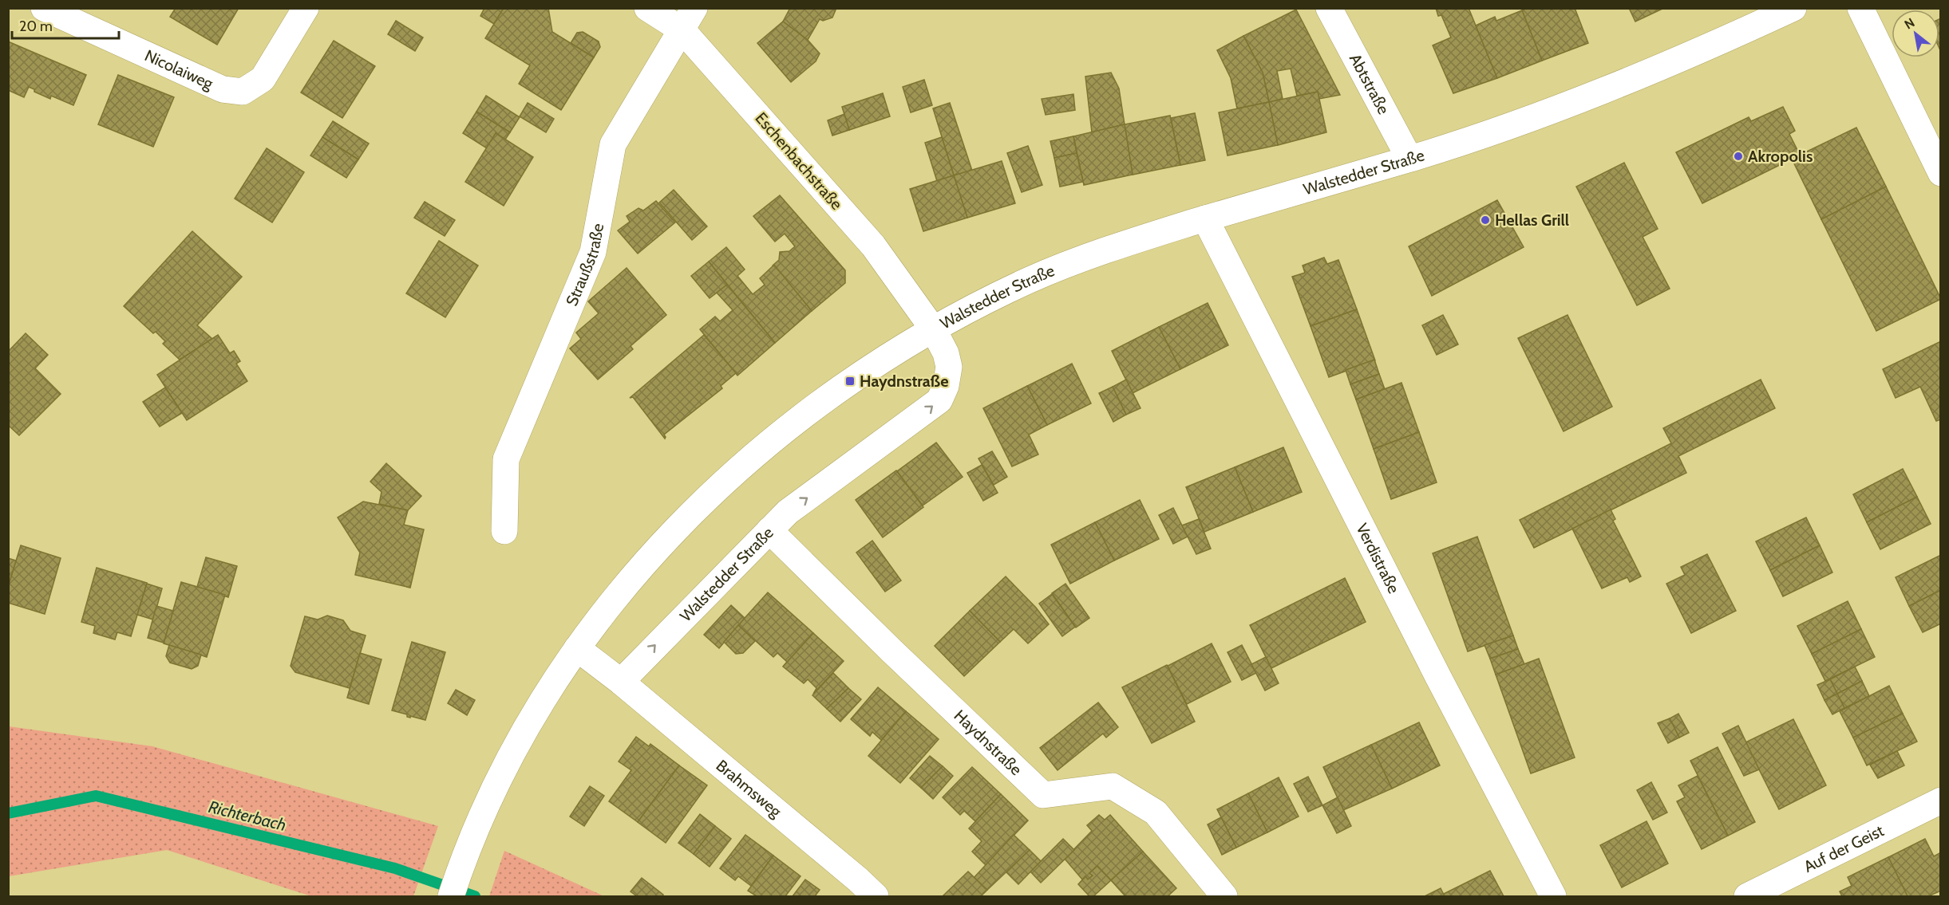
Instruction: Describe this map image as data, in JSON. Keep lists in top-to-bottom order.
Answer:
{
  "streets": {
    "street": [
      "Nicolaiweg",
      "Abtstraße",
      "Eschenbachstraße",
      "Walstedder Straße",
      "Straußstraße",
      "Verdistraße",
      "Haydnstraße",
      "Brahmsweg",
      "Auf der Geist"
    ]
  },
  "crossings": [
    ["Abtstraße", "Walstedder Straße"],
    ["Eschenbachstraße", "Walstedder Straße"],
    ["Eschenbachstraße", "Straußstraße"],
    ["Walstedder Straße", "Verdistraße"],
    ["Walstedder Straße", "Haydnstraße"],
    ["Walstedder Straße", "Brahmsweg"]
  ],
  "water": ["Richterbach"],
  "places": {
    "other": ["Akropolis", "Hellas Grill"],
    "transit": ["Haydnstraße"]
  },
  "scale_bar": "20 m",
  "north": "top left"
}
